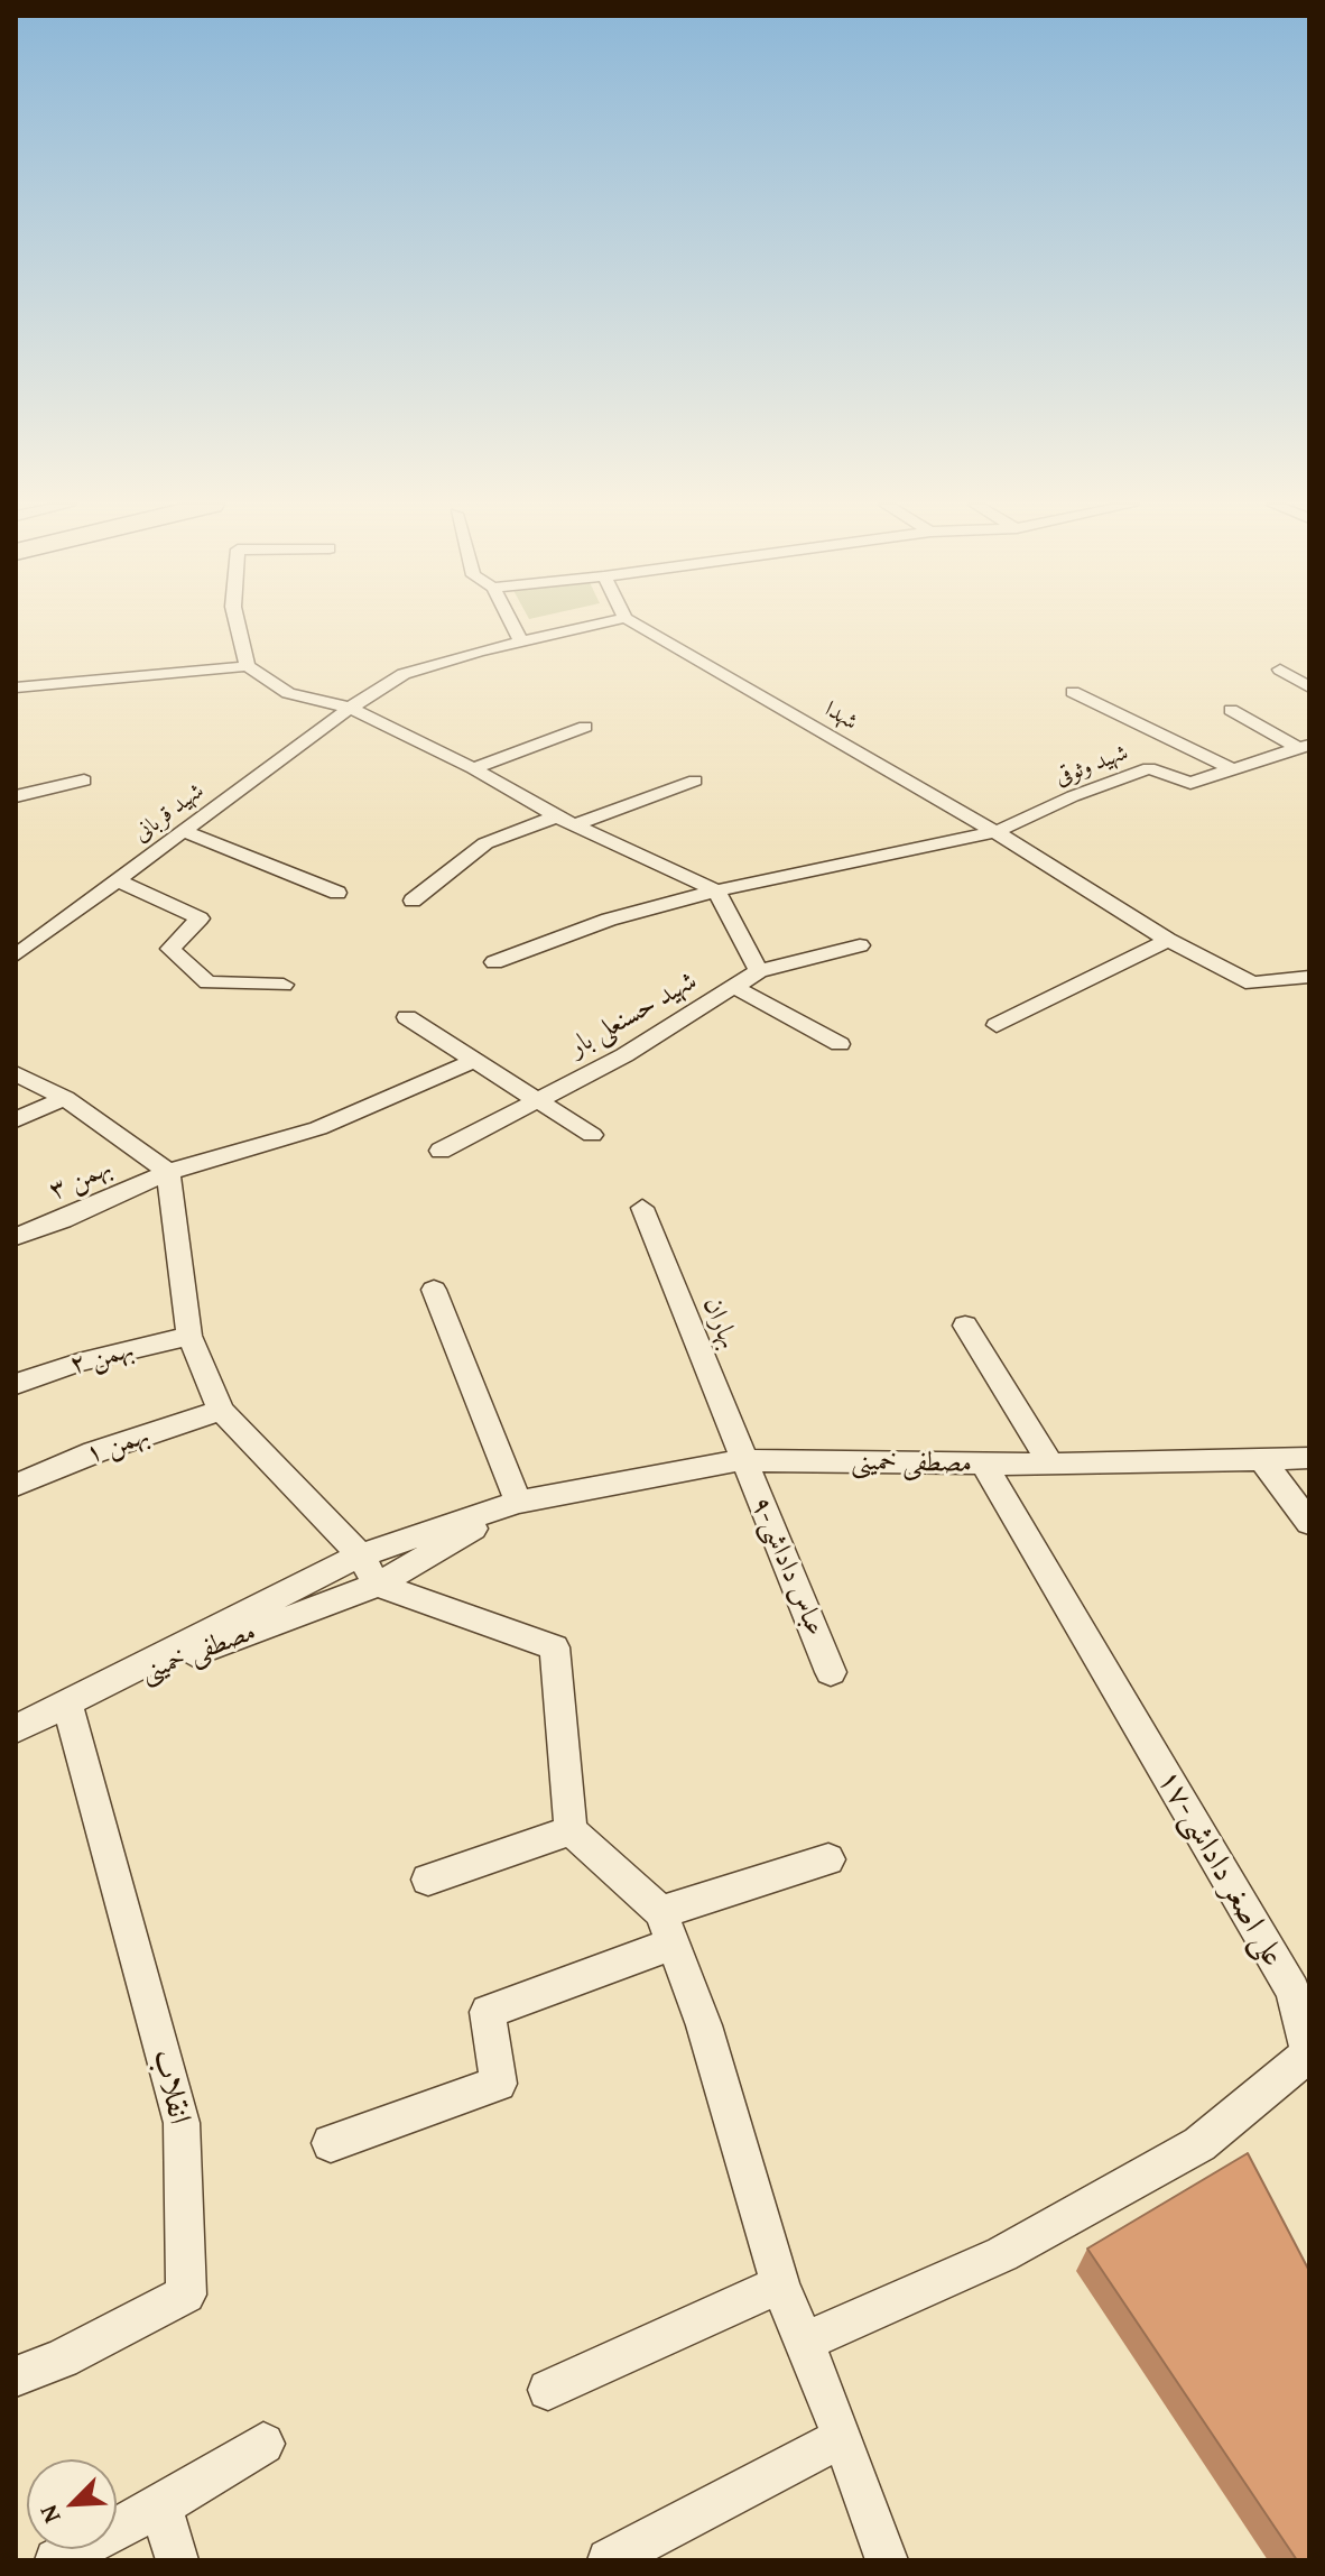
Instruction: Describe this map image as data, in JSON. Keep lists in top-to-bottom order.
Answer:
{
  "streets": {
    "street": [
      "شهدا",
      "شهید وثوقی",
      "شهید قربانی",
      "شهید حسنعلی بار",
      "بهمن ۳",
      "بهاران",
      "بهمن ۲",
      "بهمن ۱",
      "مصطفی خمینی",
      "عباس داداشی-۹",
      "علی اصغر داداشی-۱۷",
      "انقلاب"
    ]
  },
  "crossings": [
    ["شهدا", "شهید وثوقی"],
    ["بهاران", "مصطفی خمینی"],
    ["بهاران", "عباس داداشی-۹"],
    ["مصطفی خمینی", "عباس داداشی-۹"],
    ["مصطفی خمینی", "علی اصغر داداشی-۱۷"],
    ["مصطفی خمینی", "انقلاب"]
  ],
  "north": "bottom left"
}
